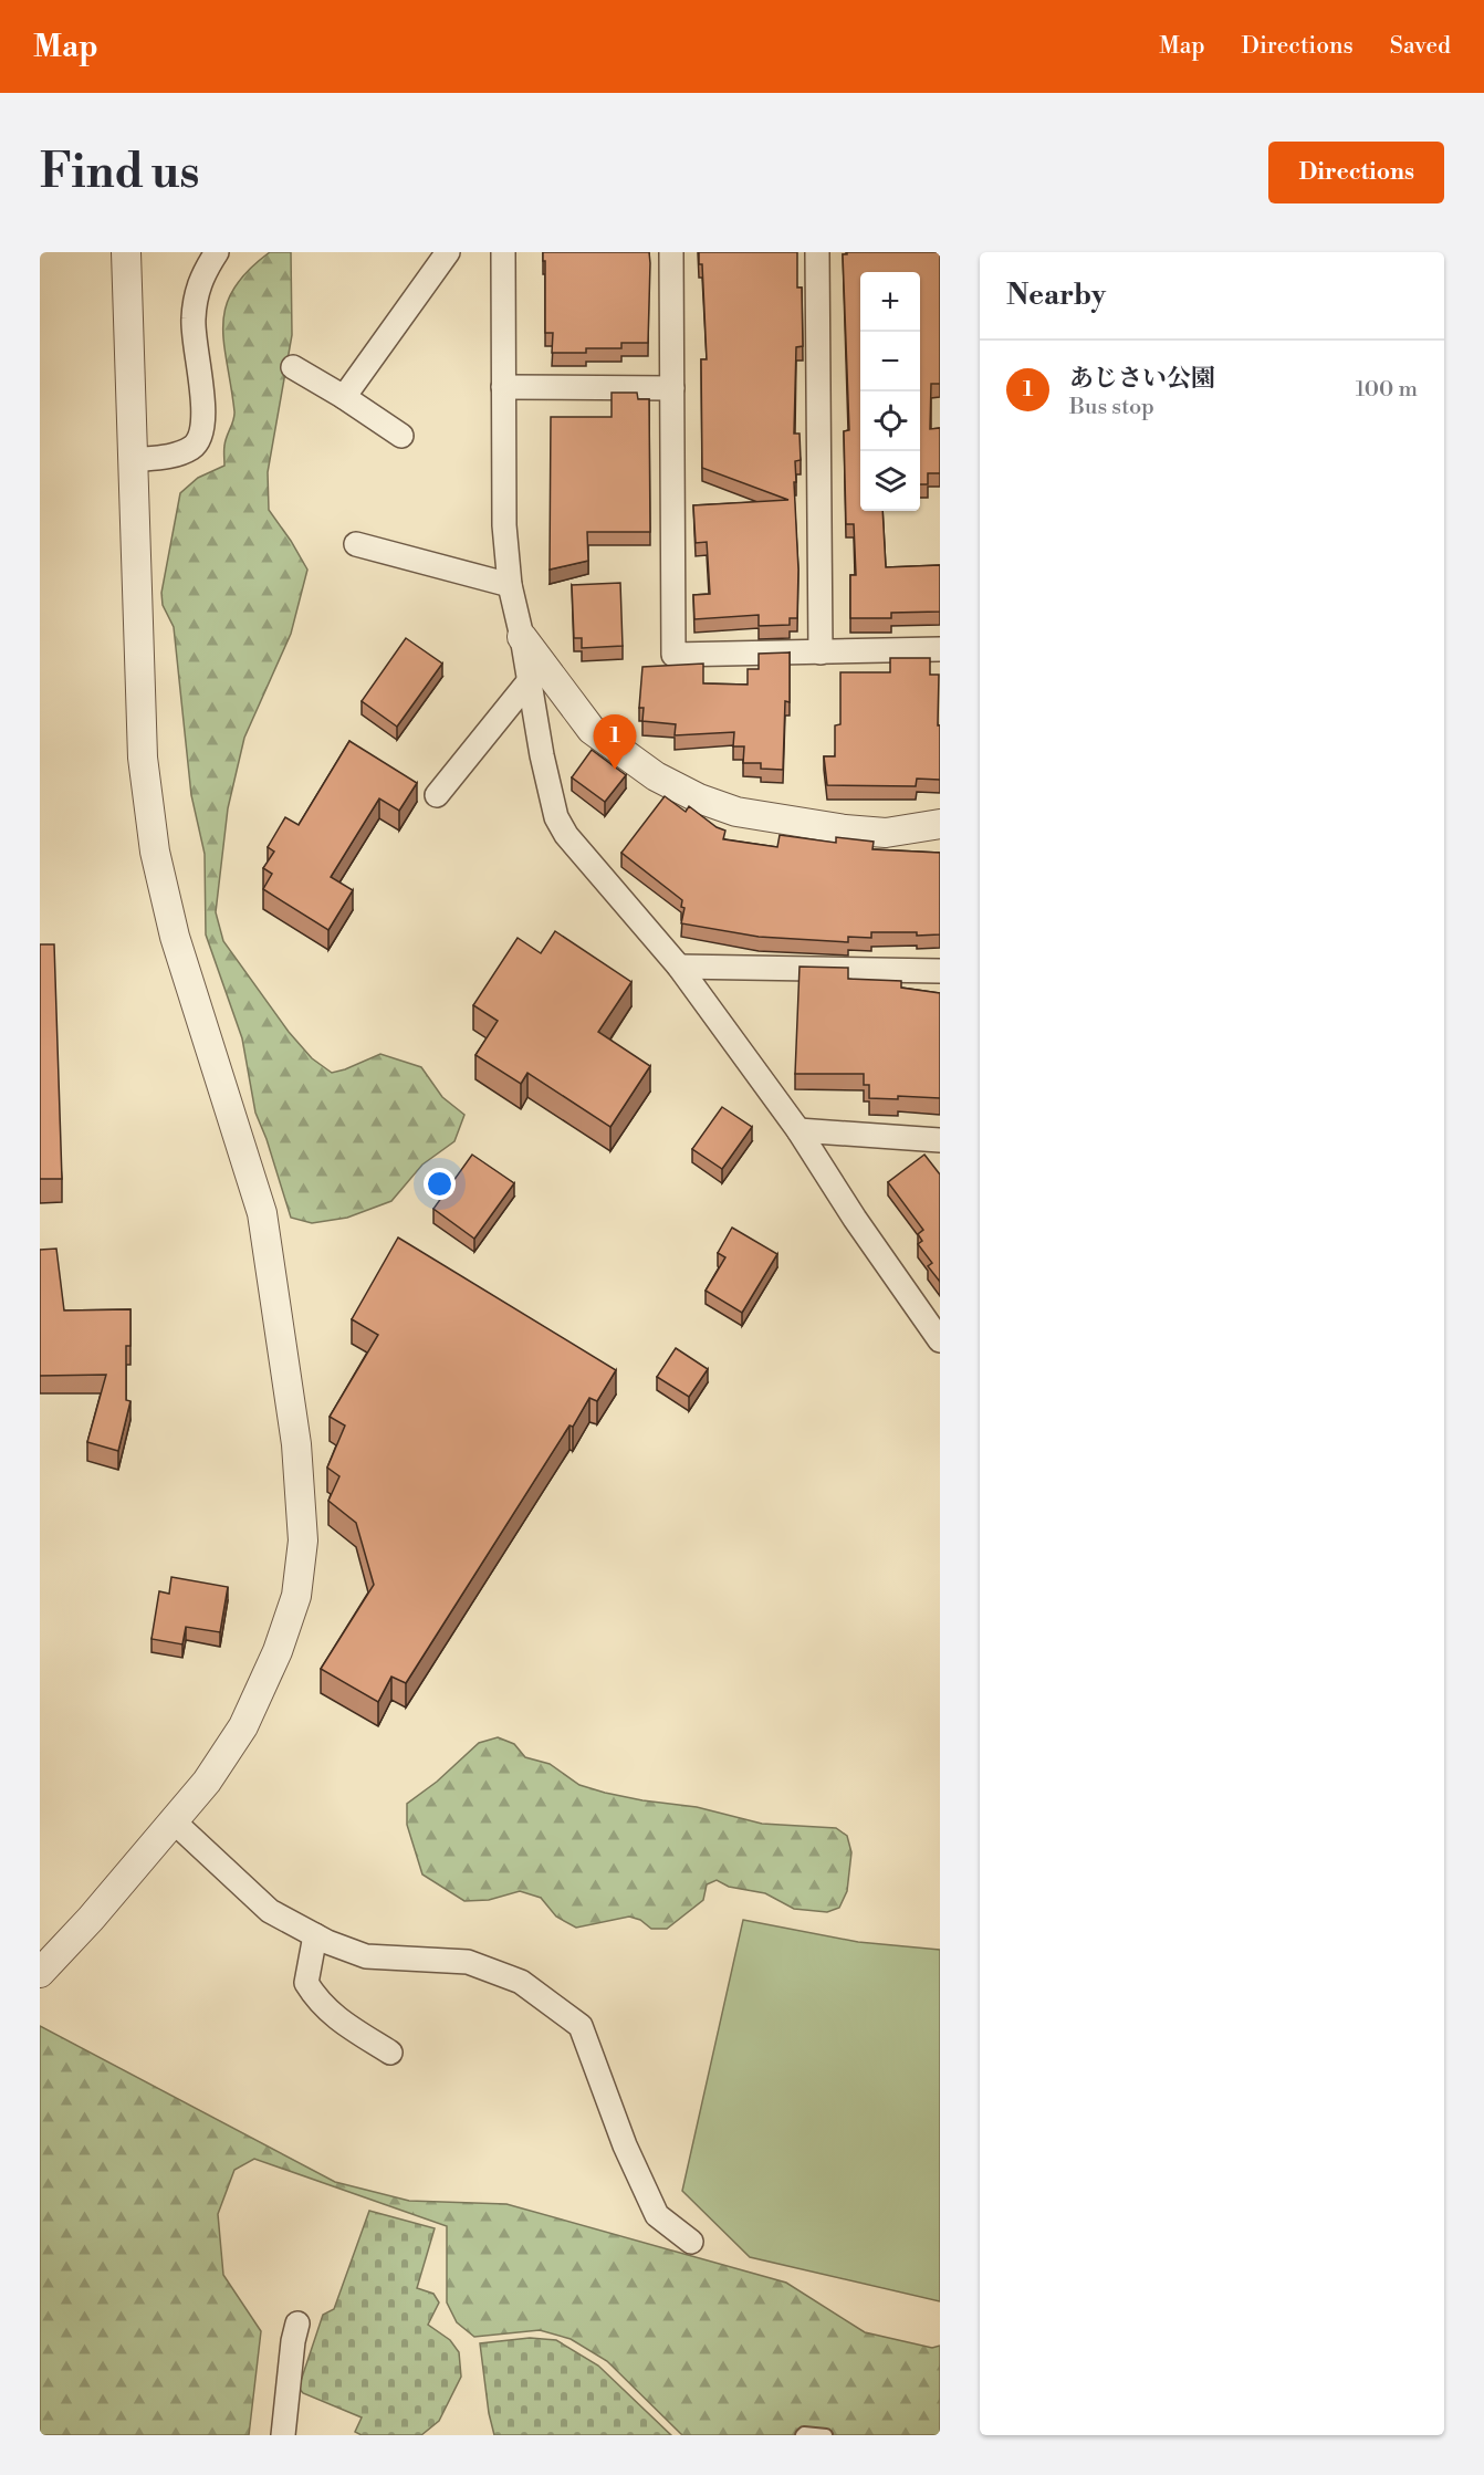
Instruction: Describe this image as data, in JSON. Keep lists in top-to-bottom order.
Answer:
{
  "page": {
    "header": "Map",
    "nav": ["Map", "Directions", "Saved"],
    "buttons": "Directions",
    "title": "Find us",
    "heading": "Nearby",
    "map_buttons": ["+", "−"],
    "list": [
      {
        "mark": "1",
        "name": "あじさい公園",
        "note": "Bus stop",
        "value": "100 m"
      }
    ],
    "pins": "1"
  }
}
